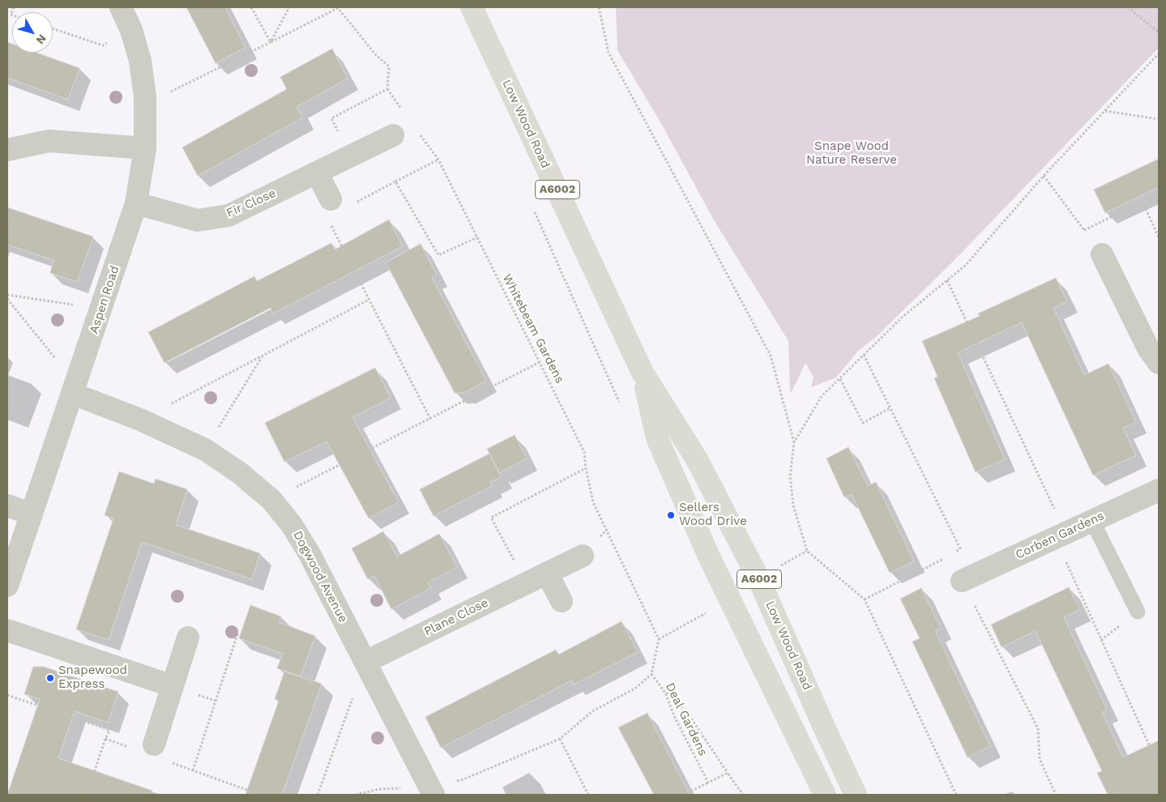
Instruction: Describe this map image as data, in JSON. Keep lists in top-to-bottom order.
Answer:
{
  "streets": {
    "main road": ["Low Wood Road", "A6002"],
    "street": [
      "Fir Close",
      "Aspen Road",
      "Corben Gardens",
      "Dogwood Avenue",
      "Plane Close"
    ],
    "path": ["Whitebeam Gardens", "Deal Gardens"]
  },
  "crossings": [
    ["Fir Close", "Aspen Road"],
    ["Aspen Road", "Dogwood Avenue"],
    ["Dogwood Avenue", "Plane Close"],
    ["Dogwood Avenue", "Deal Gardens"]
  ],
  "parks": ["Snape Wood Nature Reserve"],
  "places": ["Sellers Wood Drive", "Snapewood Express"],
  "north": "bottom right"
}
